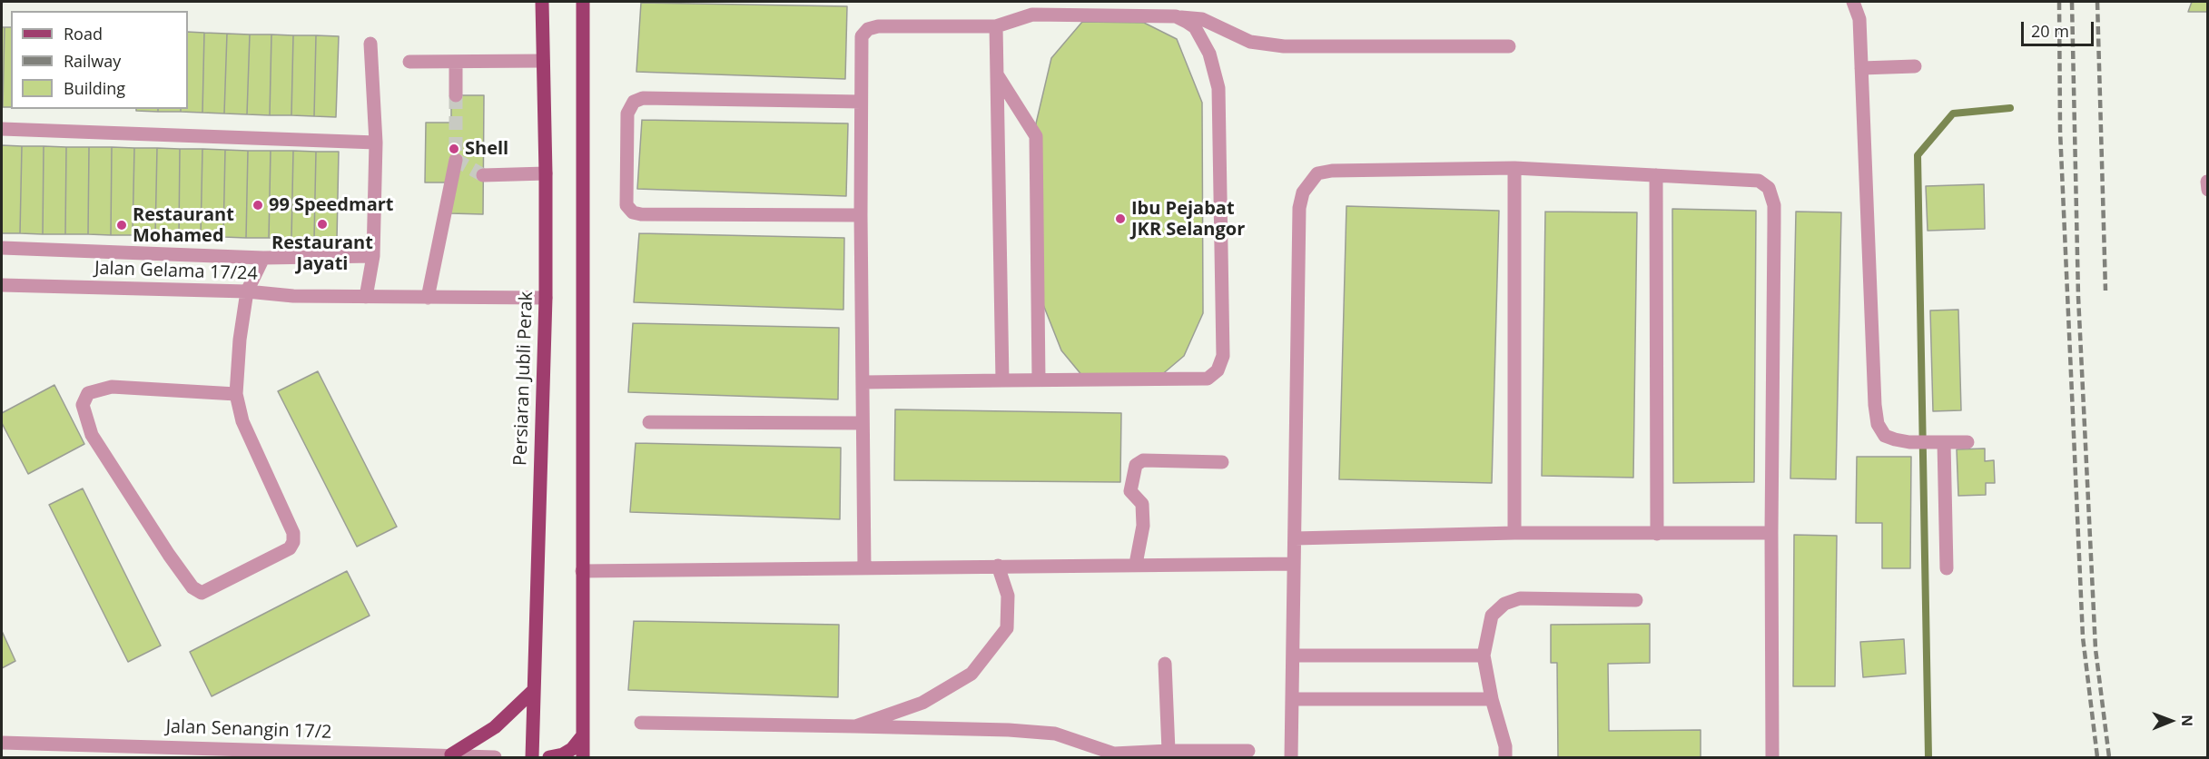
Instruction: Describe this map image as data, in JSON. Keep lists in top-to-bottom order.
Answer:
{
  "streets": {
    "main road": ["Persiaran Jubli Perak"],
    "street": ["Jalan Gelama 17/24", "Jalan Senangin 17/2"]
  },
  "crossings": [
    ["Jalan Gelama 17/24", "Persiaran Jubli Perak"]
  ],
  "places": [
    "Shell",
    "99 Speedmart",
    "Ibu Pejabat JKR Selangor",
    "Restaurant Jayati",
    "Restaurant Mohamed"
  ],
  "legend": ["Road", "Railway", "Building"],
  "scale_bar": "20 m",
  "north": "right"
}
